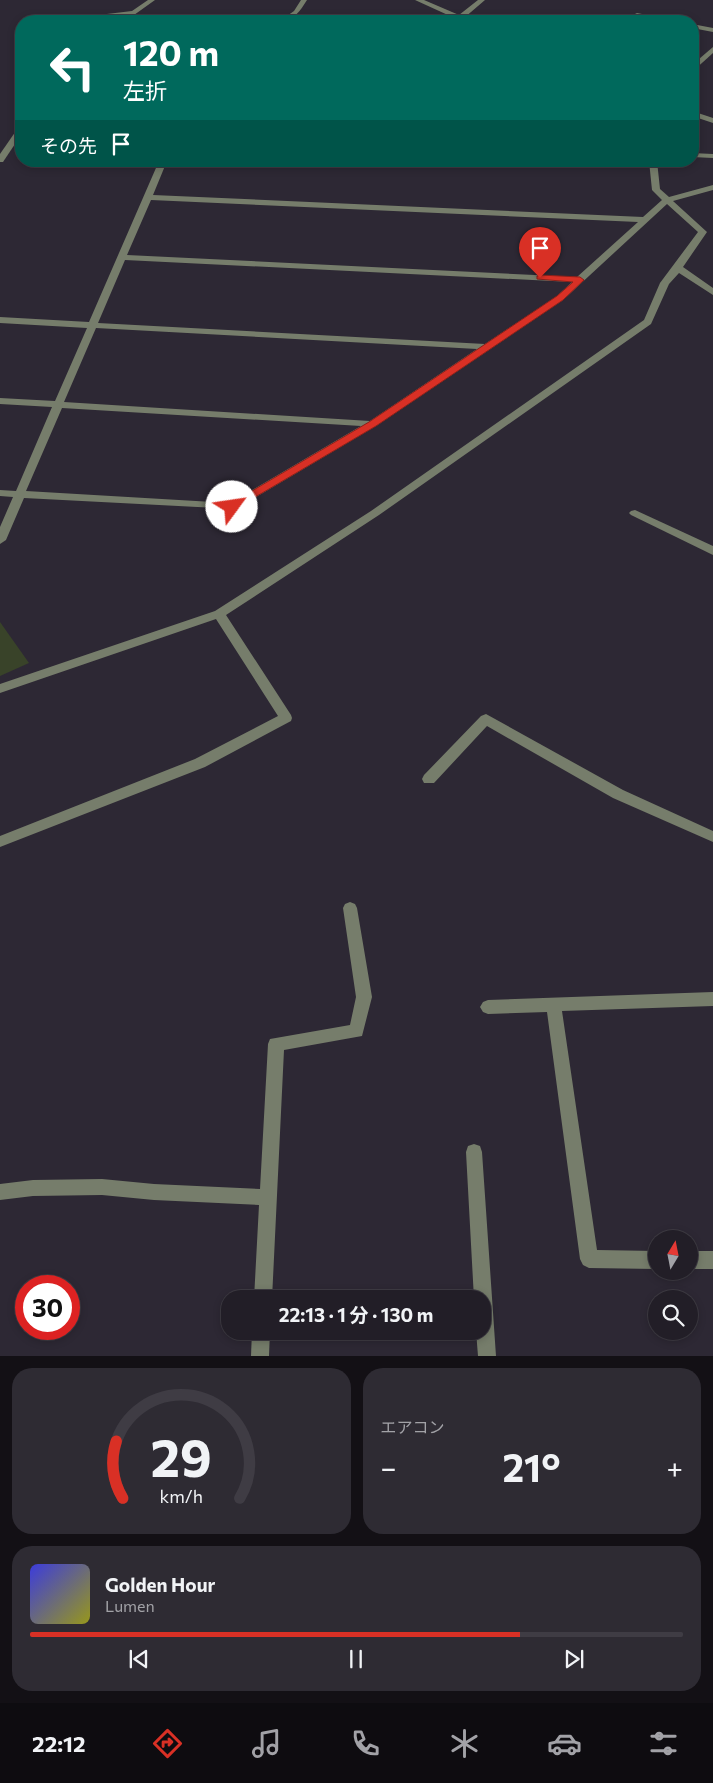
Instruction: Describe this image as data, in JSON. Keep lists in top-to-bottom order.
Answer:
{
  "north": "top",
  "page": {
    "turn": ["120 m", "左折"],
    "then": "その先",
    "limit": "30",
    "trip": "22:13 · 1 分 · 130 m",
    "tile": "エアコン",
    "heat": ["−", "21°", "+"],
    "song": ["Golden Hour", "Lumen"],
    "tabs": "22:12",
    "gauge": ["29", "km/h"]
  }
}
